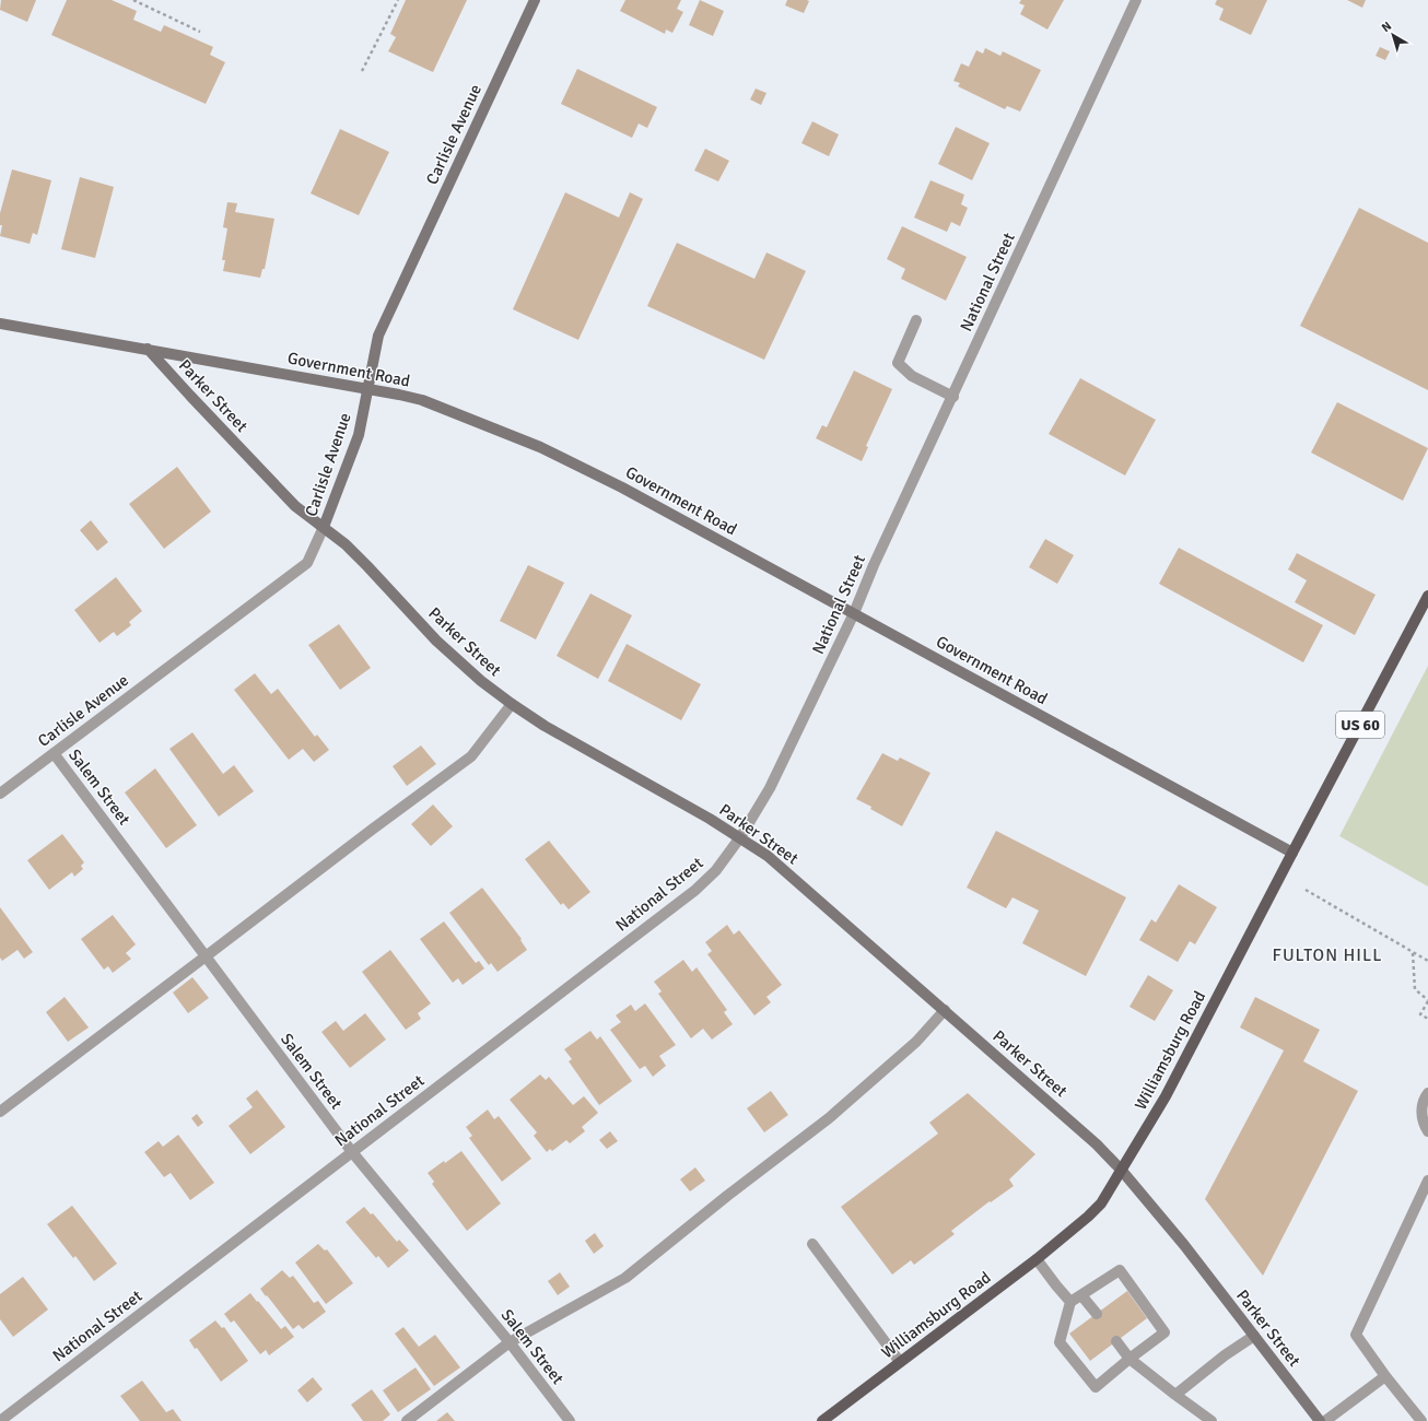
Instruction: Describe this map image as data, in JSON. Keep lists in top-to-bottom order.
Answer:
{
  "streets": {
    "main road": [
      "Carlisle Avenue",
      "Government Road",
      "Parker Street",
      "US 60",
      "Williamsburg Road"
    ],
    "street": ["National Street", "Salem Street"]
  },
  "crossings": [
    ["Carlisle Avenue", "Government Road"],
    ["Carlisle Avenue", "Parker Street"],
    ["Carlisle Avenue", "Salem Street"],
    ["National Street", "Government Road"],
    ["National Street", "Parker Street"],
    ["National Street", "Salem Street"],
    ["Government Road", "Parker Street"],
    ["Government Road", "Williamsburg Road"],
    ["Parker Street", "Williamsburg Road"]
  ],
  "districts": ["FULTON HILL"],
  "north": "top left"
}
